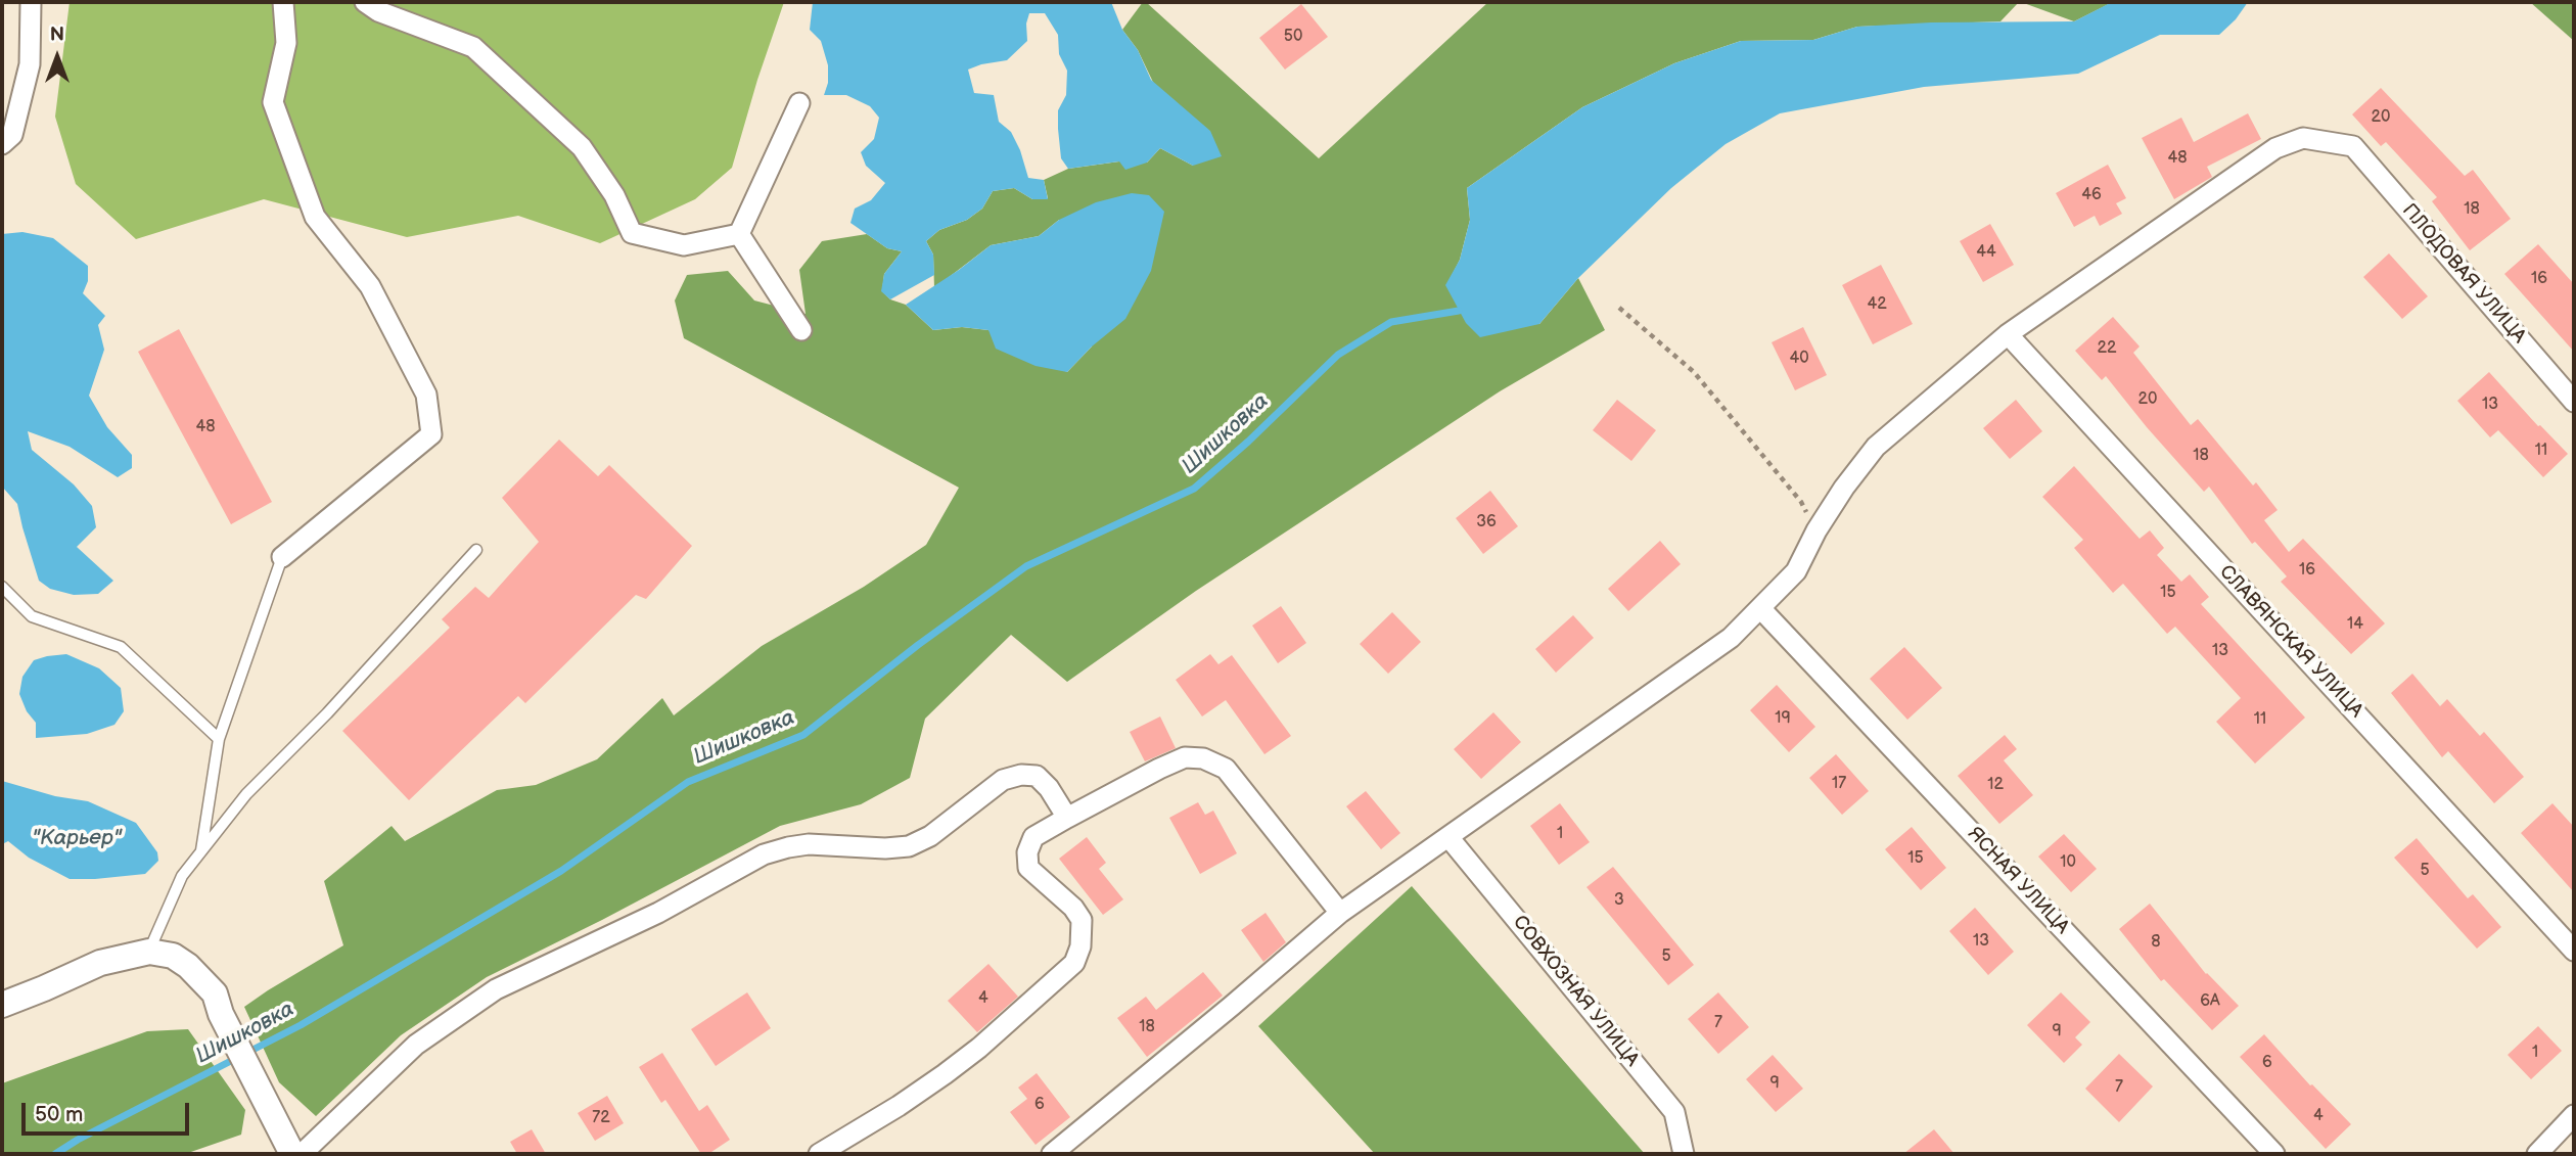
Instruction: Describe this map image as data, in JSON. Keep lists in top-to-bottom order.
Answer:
{
  "streets": {
    "street": [
      "ПЛОДОВАЯ УЛИЦА",
      "СЛАВЯНСКАЯ УЛИЦА",
      "ЯСНАЯ УЛИЦА",
      "СОВХОЗНАЯ УЛИЦА"
    ]
  },
  "crossings": [
    ["ПЛОДОВАЯ УЛИЦА", "СЛАВЯНСКАЯ УЛИЦА"]
  ],
  "water": ["Шишковка", "\"Карьер\""],
  "house_numbers": [
    "50",
    "20",
    "48",
    "46",
    "18",
    "44",
    "16",
    "42",
    "22",
    "40",
    "20",
    "13",
    "48",
    "11",
    "18",
    "36",
    "16",
    "15",
    "14",
    "13",
    "19",
    "11",
    "17",
    "12",
    "1",
    "15",
    "10",
    "5",
    "3",
    "13",
    "8",
    "5",
    "4",
    "6А",
    "7",
    "18",
    "9",
    "1",
    "6",
    "9",
    "7",
    "6",
    "4",
    "72"
  ],
  "scale_bar": "50 m",
  "north": "top"
}
